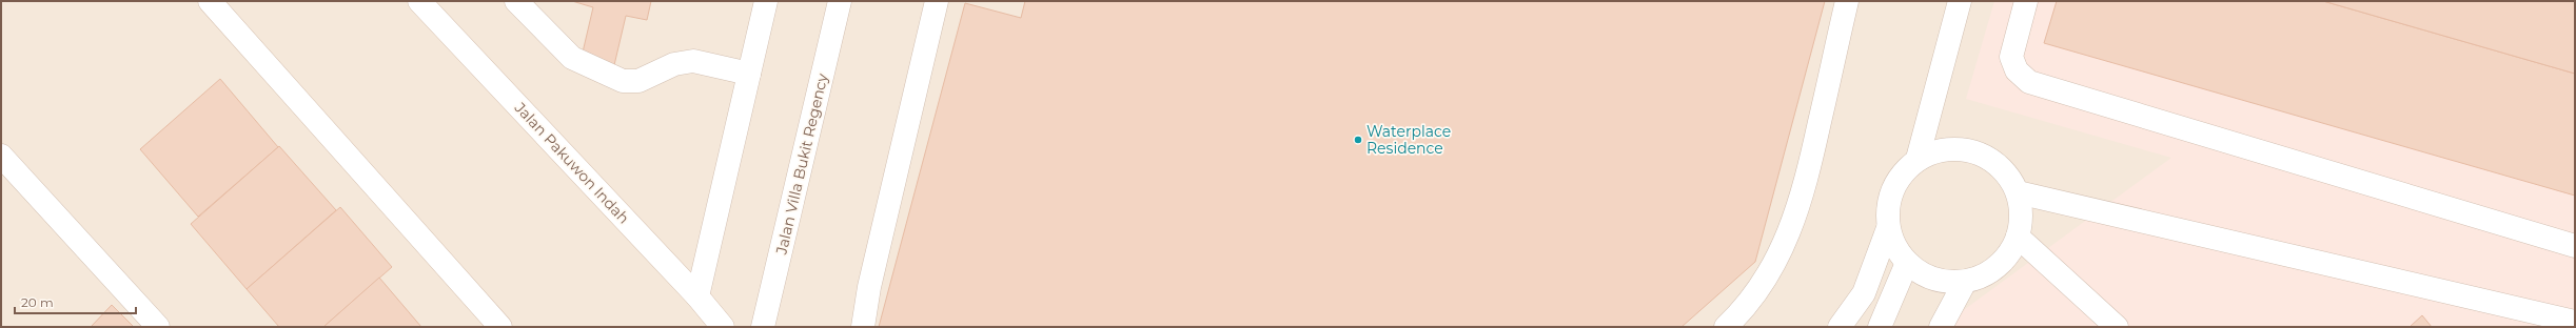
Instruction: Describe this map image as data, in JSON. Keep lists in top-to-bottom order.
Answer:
{
  "streets": {
    "street": ["Jalan Pakuwon Indah", "Jalan Villa Bukit Regency"]
  },
  "places": ["Waterplace Residence"],
  "scale_bar": "20 m"
}
